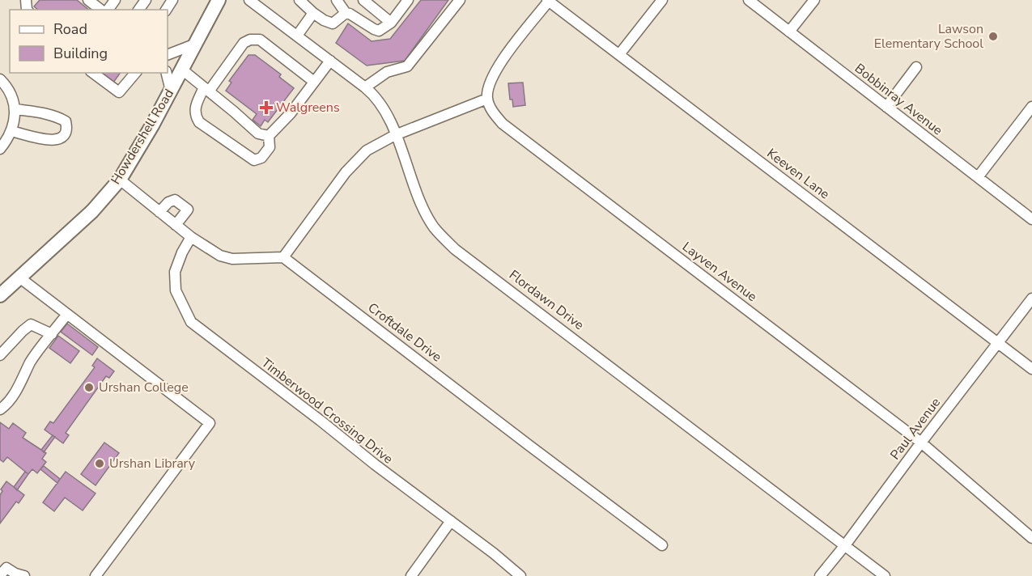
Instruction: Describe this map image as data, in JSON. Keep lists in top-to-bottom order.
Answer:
{
  "streets": {
    "main road": ["Howdershell Road"],
    "street": [
      "Bobbinray Avenue",
      "Keeven Lane",
      "Layven Avenue",
      "Flordawn Drive",
      "Croftdale Drive",
      "Timberwood Crossing Drive",
      "Paul Avenue"
    ]
  },
  "crossings": [
    ["Keeven Lane", "Paul Avenue"],
    ["Layven Avenue", "Paul Avenue"],
    ["Flordawn Drive", "Paul Avenue"]
  ],
  "places": {
    "other": ["Lawson Elementary School", "Urshan College", "Urshan Library"],
    "health": ["Walgreens"]
  },
  "legend": ["Road", "Building"]
}
